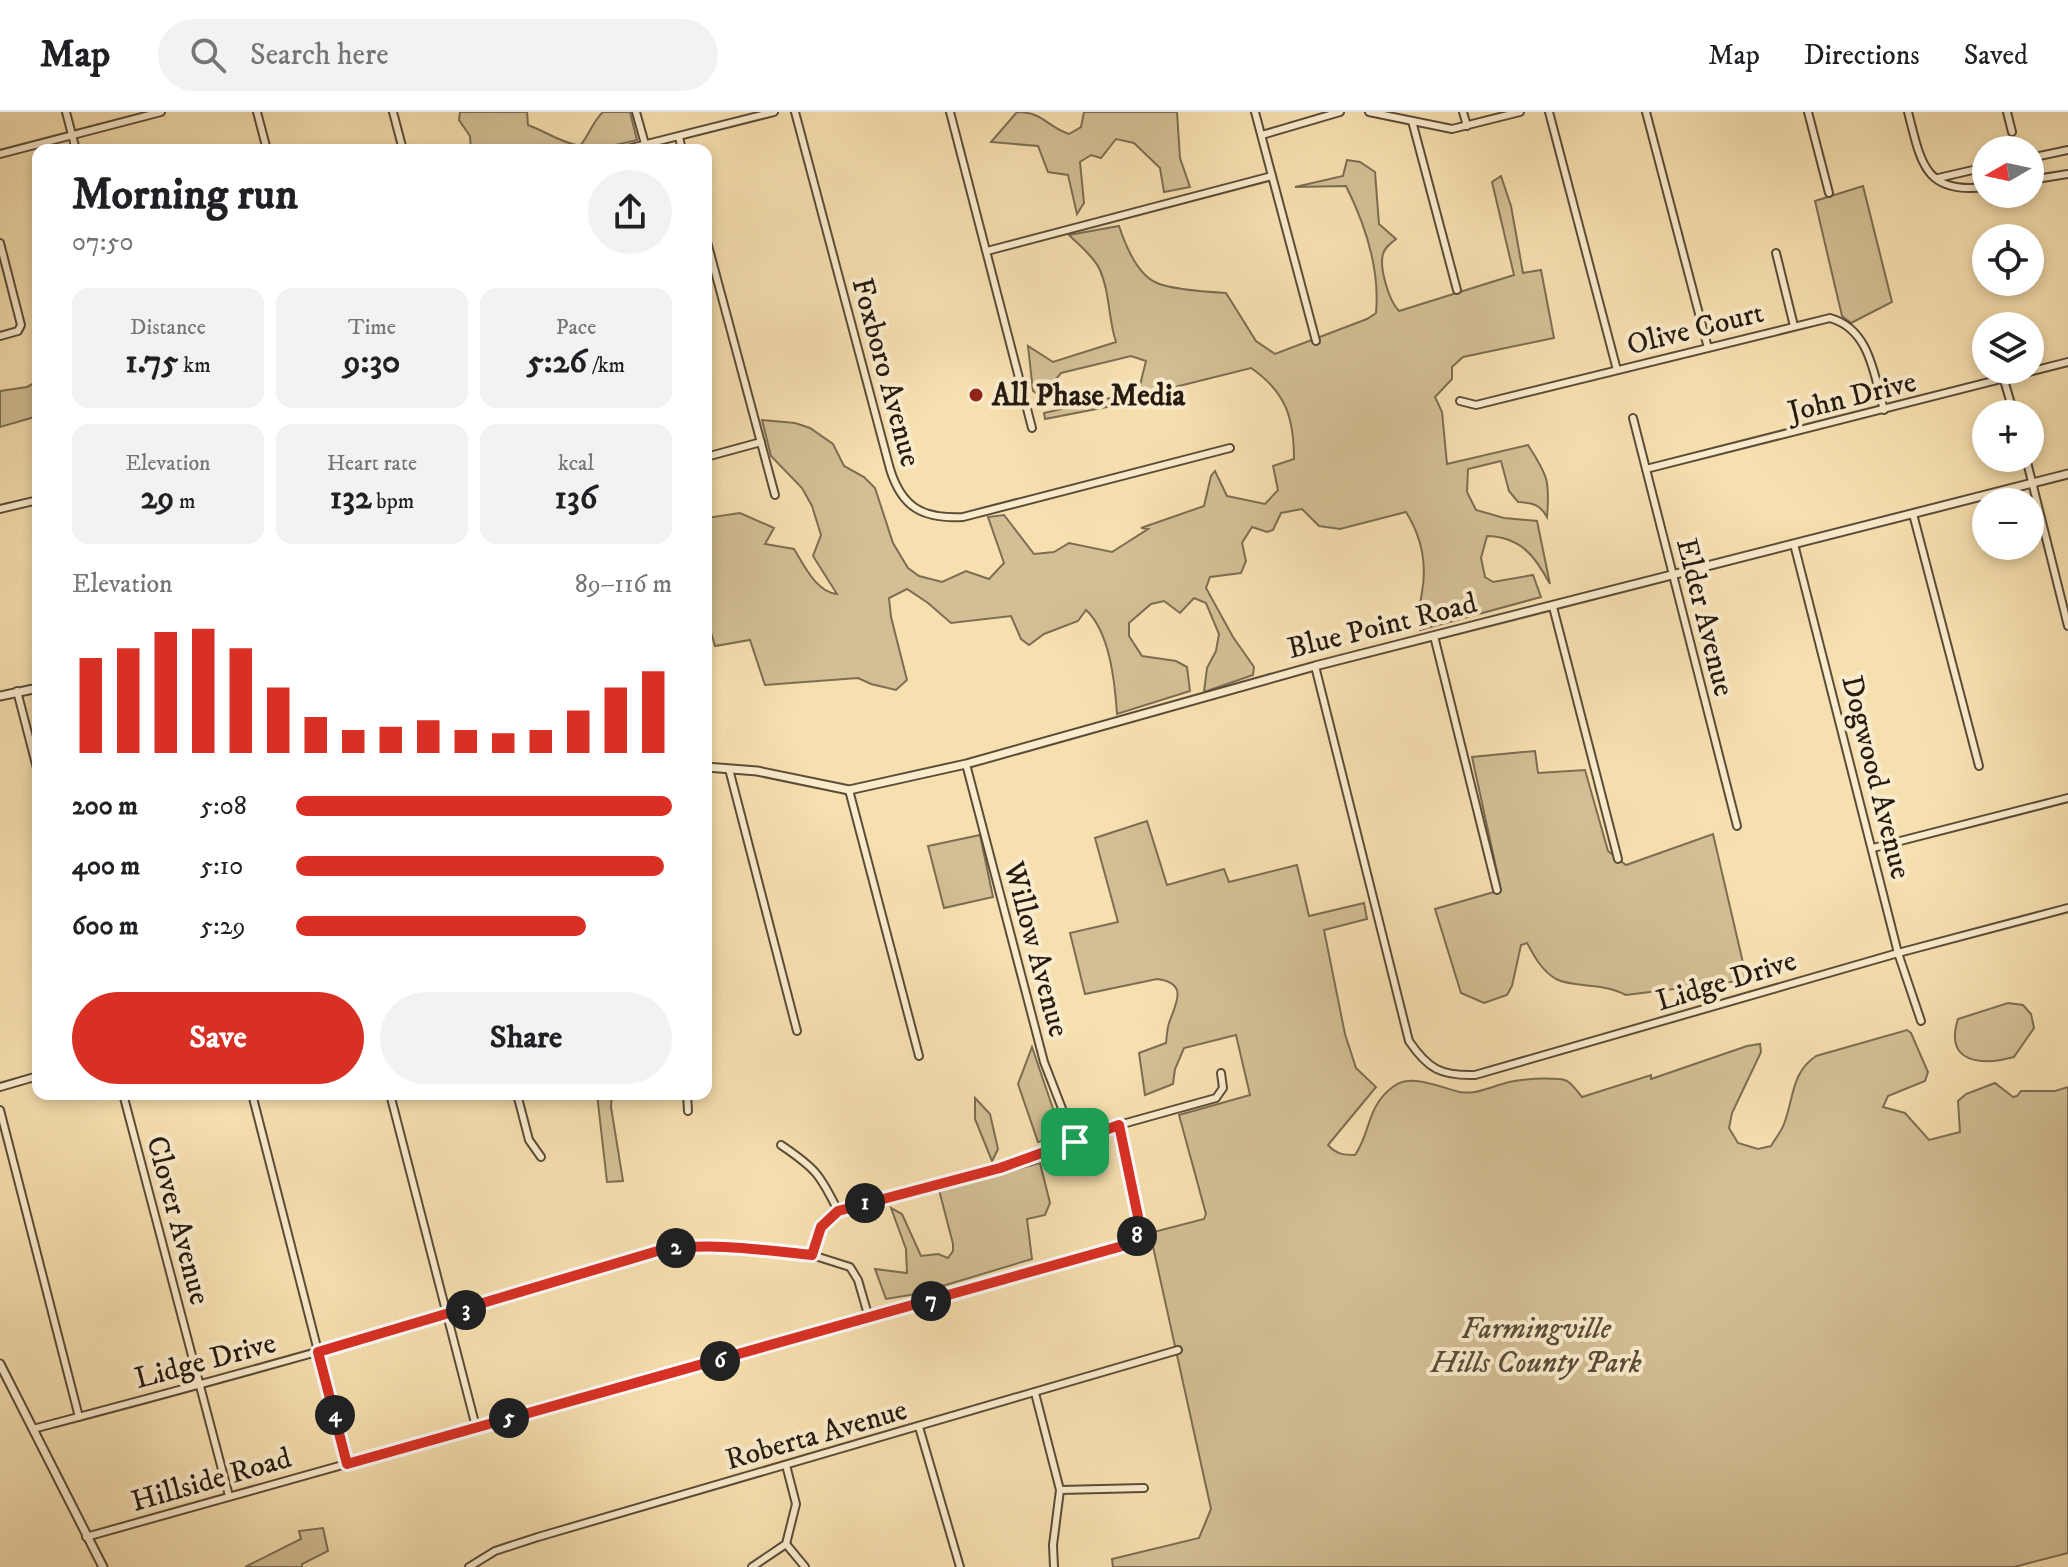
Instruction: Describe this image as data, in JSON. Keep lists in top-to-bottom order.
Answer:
{
  "streets": {
    "street": [
      "Olive Court",
      "Foxboro Avenue",
      "John Drive",
      "Elder Avenue",
      "Blue Point Road",
      "Dogwood Avenue",
      "Willow Avenue",
      "Lidge Drive",
      "Clover Avenue",
      "Roberta Avenue",
      "Hillside Road"
    ]
  },
  "crossings": [
    ["Olive Court", "John Drive"],
    ["John Drive", "Elder Avenue"],
    ["Elder Avenue", "Blue Point Road"],
    ["Blue Point Road", "Dogwood Avenue"],
    ["Blue Point Road", "Willow Avenue"],
    ["Blue Point Road", "Lidge Drive"],
    ["Dogwood Avenue", "Lidge Drive"],
    ["Lidge Drive", "Clover Avenue"],
    ["Lidge Drive", "Hillside Road"],
    ["Clover Avenue", "Hillside Road"]
  ],
  "parks": ["Farmingville Hills County Park"],
  "places": ["All Phase Media"],
  "north": "left",
  "page": {
    "header": "Map",
    "search": "Search here",
    "nav": ["Map", "Directions", "Saved"],
    "map_buttons": ["+", "−"],
    "heading": ["Morning run", "07:50"],
    "stats": [
      ["Distance", "1.75 km"],
      ["Time", "9:30"],
      ["Pace", "5:26 /km"],
      ["Elevation", "29 m"],
      ["Heart rate", "132 bpm"],
      ["kcal", "136"]
    ],
    "chart": ["Elevation", "89–116 m"],
    "list": [
      {
        "name": "200 m",
        "note": "5:08"
      },
      {
        "name": "400 m",
        "note": "5:10"
      },
      {
        "name": "600 m",
        "note": "5:29"
      }
    ],
    "buttons": ["Save", "Share"],
    "pins": [
      "1",
      "8",
      "2",
      "7",
      "3",
      "6",
      "4",
      "5"
    ]
  }
}
